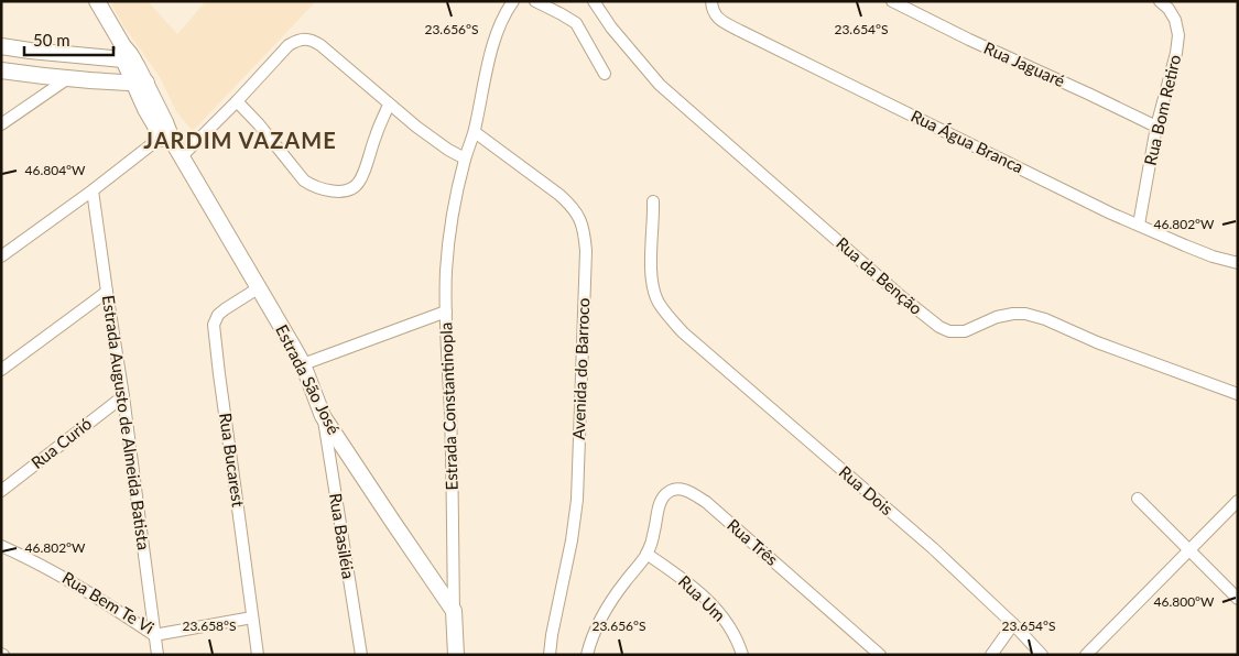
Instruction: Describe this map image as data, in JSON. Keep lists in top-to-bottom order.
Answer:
{
  "streets": {
    "street": [
      "Rua Jaguaré",
      "Rua Bom Retiro",
      "Rua Água Branca",
      "Rua da Benção",
      "Avenida do Barroco",
      "Estrada São José",
      "Estrada Constantinopla",
      "Estrada Augusto de Almeida Batista",
      "Rua Curió",
      "Rua Bucarest",
      "Rua Dois",
      "Rua Basiléia",
      "Rua Três",
      "Rua Um",
      "Rua Bem Te Vi"
    ]
  },
  "crossings": [
    ["Rua Jaguaré", "Rua Bom Retiro"],
    ["Rua Bom Retiro", "Rua Água Branca"],
    ["Avenida do Barroco", "Estrada Constantinopla"],
    ["Estrada São José", "Estrada Constantinopla"],
    ["Estrada São José", "Rua Bucarest"],
    ["Estrada São José", "Rua Basiléia"],
    ["Estrada Augusto de Almeida Batista", "Rua Curió"],
    ["Estrada Augusto de Almeida Batista", "Rua Bem Te Vi"],
    ["Rua Bucarest", "Rua Bem Te Vi"],
    ["Rua Três", "Rua Um"]
  ],
  "districts": ["JARDIM VAZAME"],
  "scale_bar": "50 m",
  "coordinates": [
    "23.656°S",
    "23.654°S",
    "46.804°W",
    "46.802°W",
    "46.800°W",
    "23.658°S"
  ]
}
